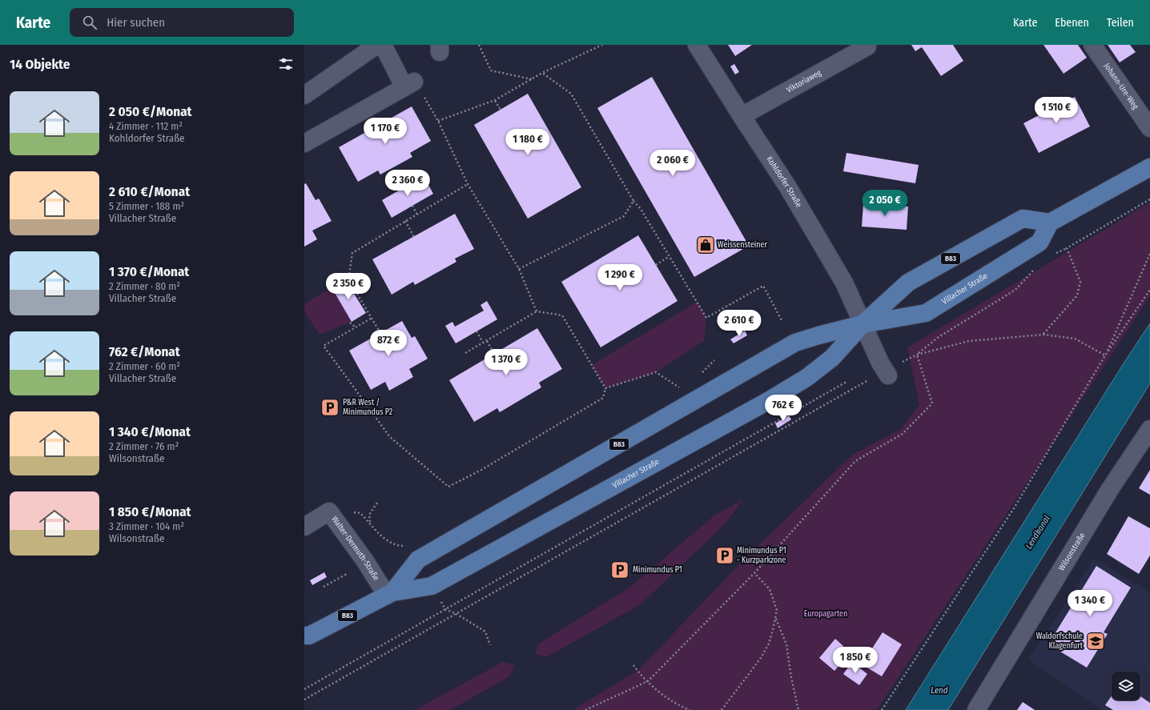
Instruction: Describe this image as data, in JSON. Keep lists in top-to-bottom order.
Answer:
{
  "streets": {
    "main road": ["B83", "Villacher Straße"],
    "street": [
      "Viktoriaweg",
      "Johann-Ure-Weg",
      "Kohldorfer Straße",
      "Walter-Dermuth-Straße",
      "Wilsonstraße"
    ]
  },
  "crossings": [
    ["Viktoriaweg", "Kohldorfer Straße"],
    ["Kohldorfer Straße", "Villacher Straße"],
    ["Villacher Straße", "Walter-Dermuth-Straße"]
  ],
  "water": ["Lendkanal", "Lend"],
  "parks": ["Europagarten"],
  "places": {
    "shop": ["Weissensteiner"],
    "parking": ["P&R West / Minimundus P2", "Minimundus P1 - Kurzparkzone", "Minimundus P1"],
    "school or university": ["Waldorfschule Klagenfurt"]
  },
  "page": {
    "header": "Karte",
    "search": "Hier suchen",
    "nav": ["Karte", "Ebenen", "Teilen"],
    "heading": "14 Objekte",
    "list": [
      {
        "name": "2 050 €/Monat",
        "note": "4 Zimmer · 112 m² · Kohldorfer Straße"
      },
      {
        "name": "2 610 €/Monat",
        "note": "5 Zimmer · 188 m² · Villacher Straße"
      },
      {
        "name": "1 370 €/Monat",
        "note": "2 Zimmer · 80 m² · Villacher Straße"
      },
      {
        "name": "762 €/Monat",
        "note": "2 Zimmer · 60 m² · Villacher Straße"
      },
      {
        "name": "1 340 €/Monat",
        "note": "2 Zimmer · 76 m² · Wilsonstraße"
      },
      {
        "name": "1 850 €/Monat",
        "note": "3 Zimmer · 104 m² · Wilsonstraße"
      }
    ],
    "price": [
      "1 510 €",
      "1 170 €",
      "1 180 €",
      "2 060 €",
      "2 360 €",
      "2 050 €",
      "1 290 €",
      "2 350 €",
      "2 610 €",
      "872 €",
      "1 370 €",
      "762 €",
      "1 340 €",
      "1 850 €"
    ]
  }
}
